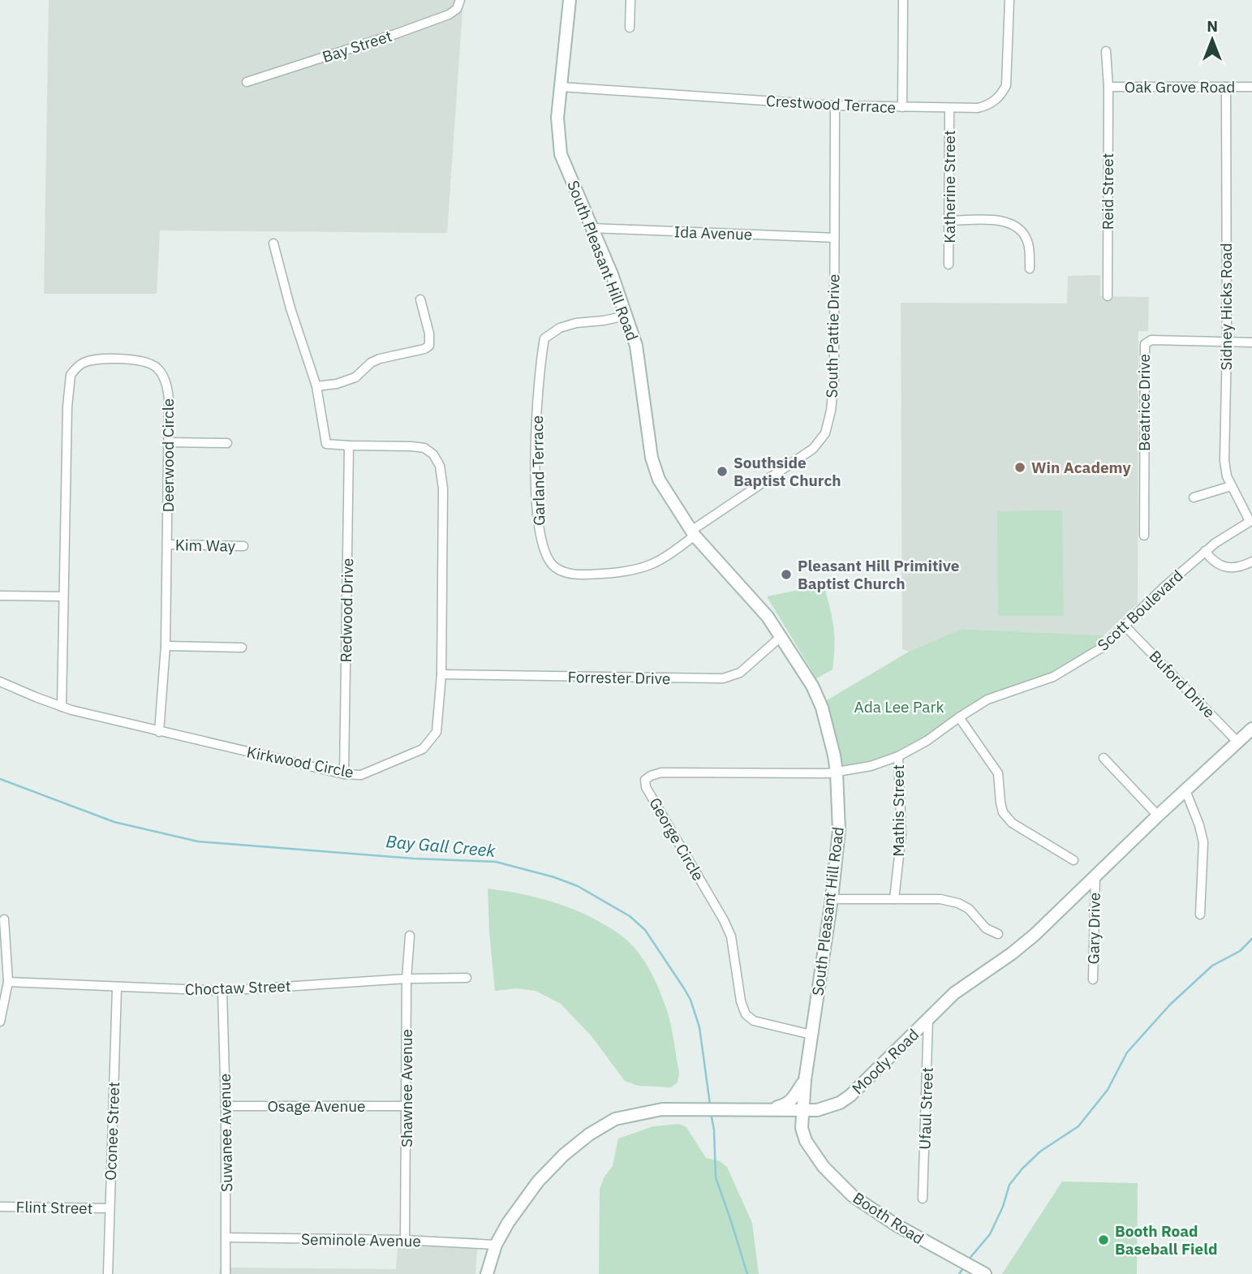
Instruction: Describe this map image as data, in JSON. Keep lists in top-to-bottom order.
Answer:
{
  "streets": {
    "street": [
      "Bay Street",
      "Oak Grove Road",
      "Crestwood Terrace",
      "Katherine Street",
      "Reid Street",
      "Ida Avenue",
      "South Pleasant Hill Road",
      "Sidney Hicks Road",
      "South Pattie Drive",
      "Beatrice Drive",
      "Deerwood Circle",
      "Garland Terrace",
      "Kim Way",
      "Redwood Drive",
      "Scott Boulevard",
      "Forrester Drive",
      "Buford Drive",
      "Kirkwood Circle",
      "Mathis Street",
      "George Circle",
      "Gary Drive",
      "Choctaw Street",
      "Moody Road",
      "Shawnee Avenue",
      "Osage Avenue",
      "Ufaul Street",
      "Oconee Street",
      "Suwanee Avenue",
      "Flint Street",
      "Booth Road",
      "Seminole Avenue"
    ]
  },
  "crossings": [
    ["Oak Grove Road", "Reid Street"],
    ["Oak Grove Road", "Sidney Hicks Road"],
    ["Crestwood Terrace", "Katherine Street"],
    ["Crestwood Terrace", "South Pleasant Hill Road"],
    ["Crestwood Terrace", "South Pattie Drive"],
    ["Ida Avenue", "South Pleasant Hill Road"],
    ["Ida Avenue", "South Pattie Drive"],
    ["South Pleasant Hill Road", "South Pattie Drive"],
    ["South Pleasant Hill Road", "Garland Terrace"],
    ["South Pleasant Hill Road", "Scott Boulevard"],
    ["South Pleasant Hill Road", "Forrester Drive"],
    ["South Pleasant Hill Road", "George Circle"],
    ["South Pleasant Hill Road", "Moody Road"],
    ["South Pleasant Hill Road", "Booth Road"],
    ["Sidney Hicks Road", "Beatrice Drive"],
    ["Sidney Hicks Road", "Scott Boulevard"],
    ["South Pattie Drive", "Garland Terrace"],
    ["Deerwood Circle", "Kim Way"],
    ["Deerwood Circle", "Kirkwood Circle"],
    ["Redwood Drive", "Kirkwood Circle"],
    ["Scott Boulevard", "Buford Drive"],
    ["Scott Boulevard", "Mathis Street"],
    ["Scott Boulevard", "George Circle"],
    ["Forrester Drive", "Kirkwood Circle"],
    ["Buford Drive", "Moody Road"],
    ["Gary Drive", "Moody Road"],
    ["Choctaw Street", "Shawnee Avenue"],
    ["Choctaw Street", "Oconee Street"],
    ["Choctaw Street", "Suwanee Avenue"],
    ["Moody Road", "Ufaul Street"],
    ["Moody Road", "Booth Road"],
    ["Moody Road", "Seminole Avenue"],
    ["Shawnee Avenue", "Osage Avenue"],
    ["Shawnee Avenue", "Seminole Avenue"],
    ["Osage Avenue", "Suwanee Avenue"],
    ["Oconee Street", "Flint Street"],
    ["Suwanee Avenue", "Seminole Avenue"]
  ],
  "water": ["Bay Gall Creek"],
  "parks": ["Ada Lee Park"],
  "places": [
    "Win Academy",
    "Southside Baptist Church",
    "Pleasant Hill Primitive Baptist Church",
    "Booth Road Baseball Field"
  ],
  "north": "top"
}
